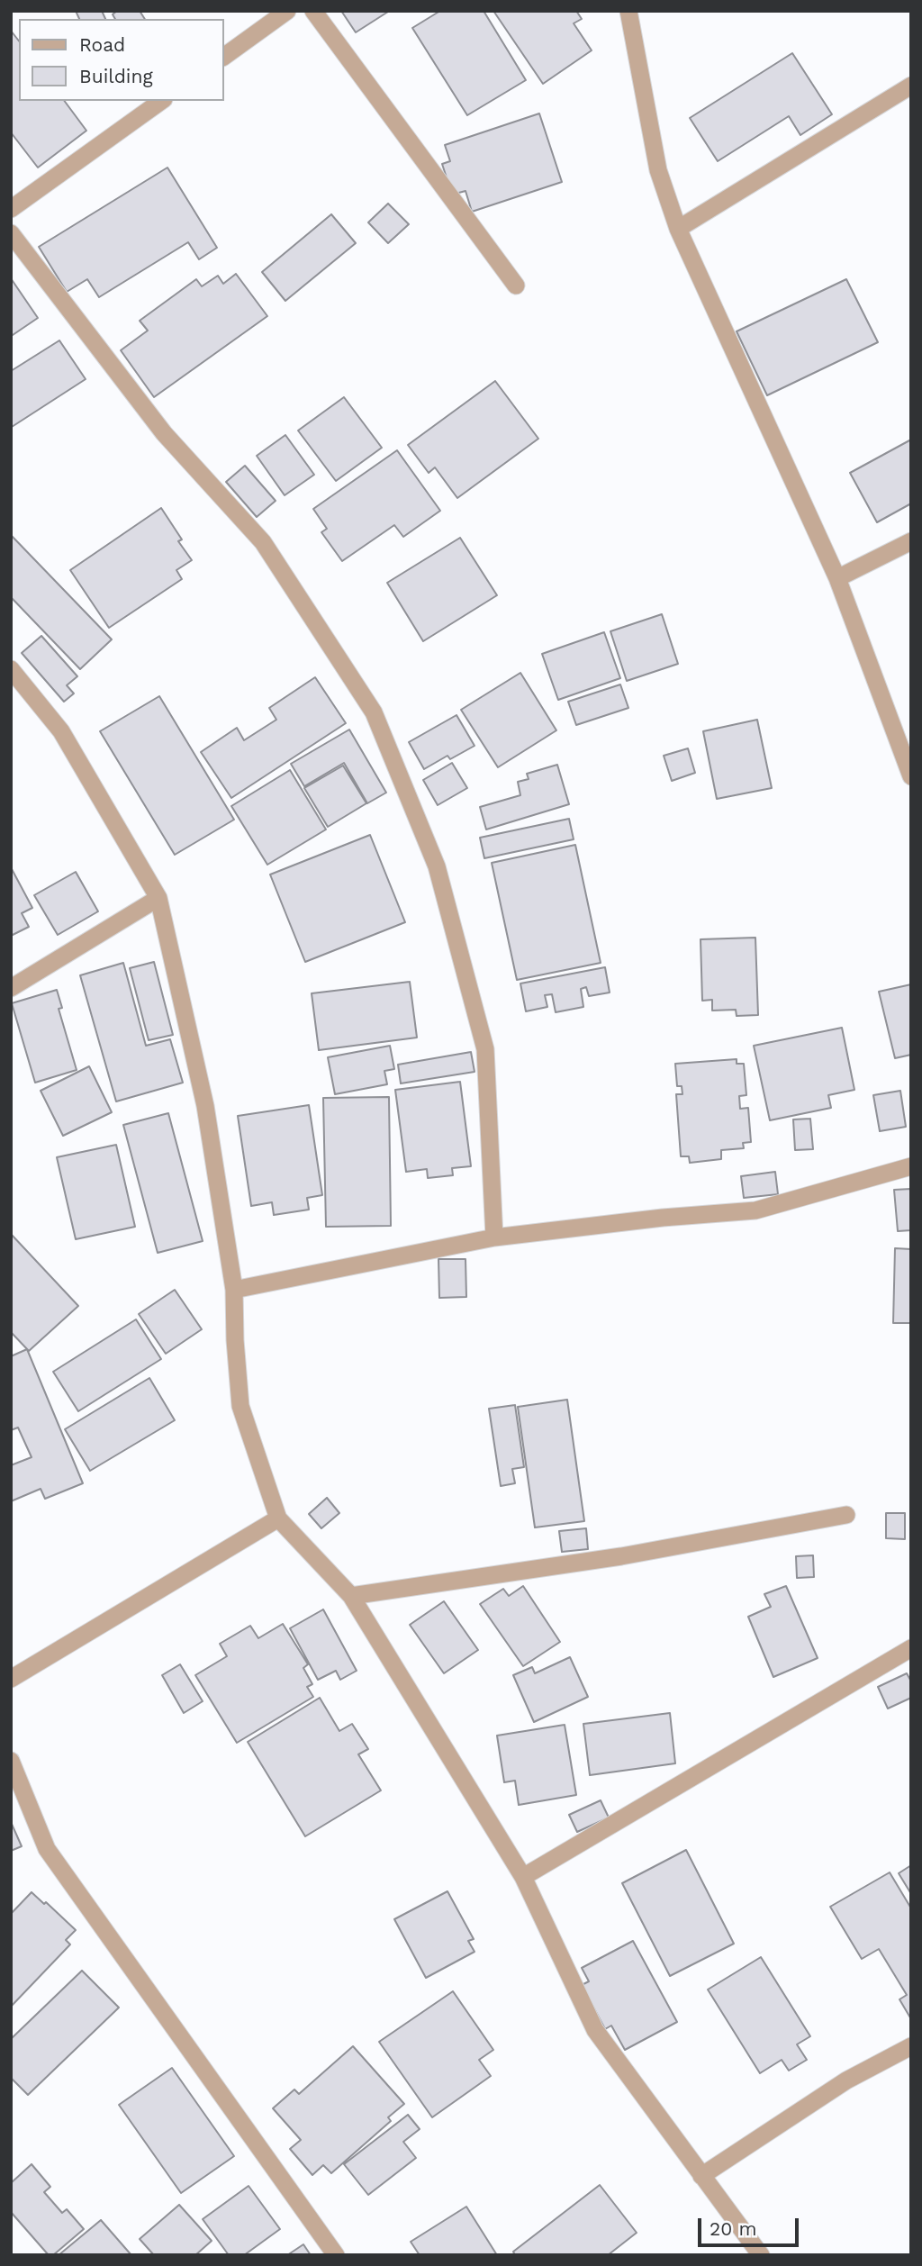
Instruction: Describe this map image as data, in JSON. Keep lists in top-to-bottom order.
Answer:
{
  "legend": ["Road", "Building"],
  "scale_bar": "20 m"
}
